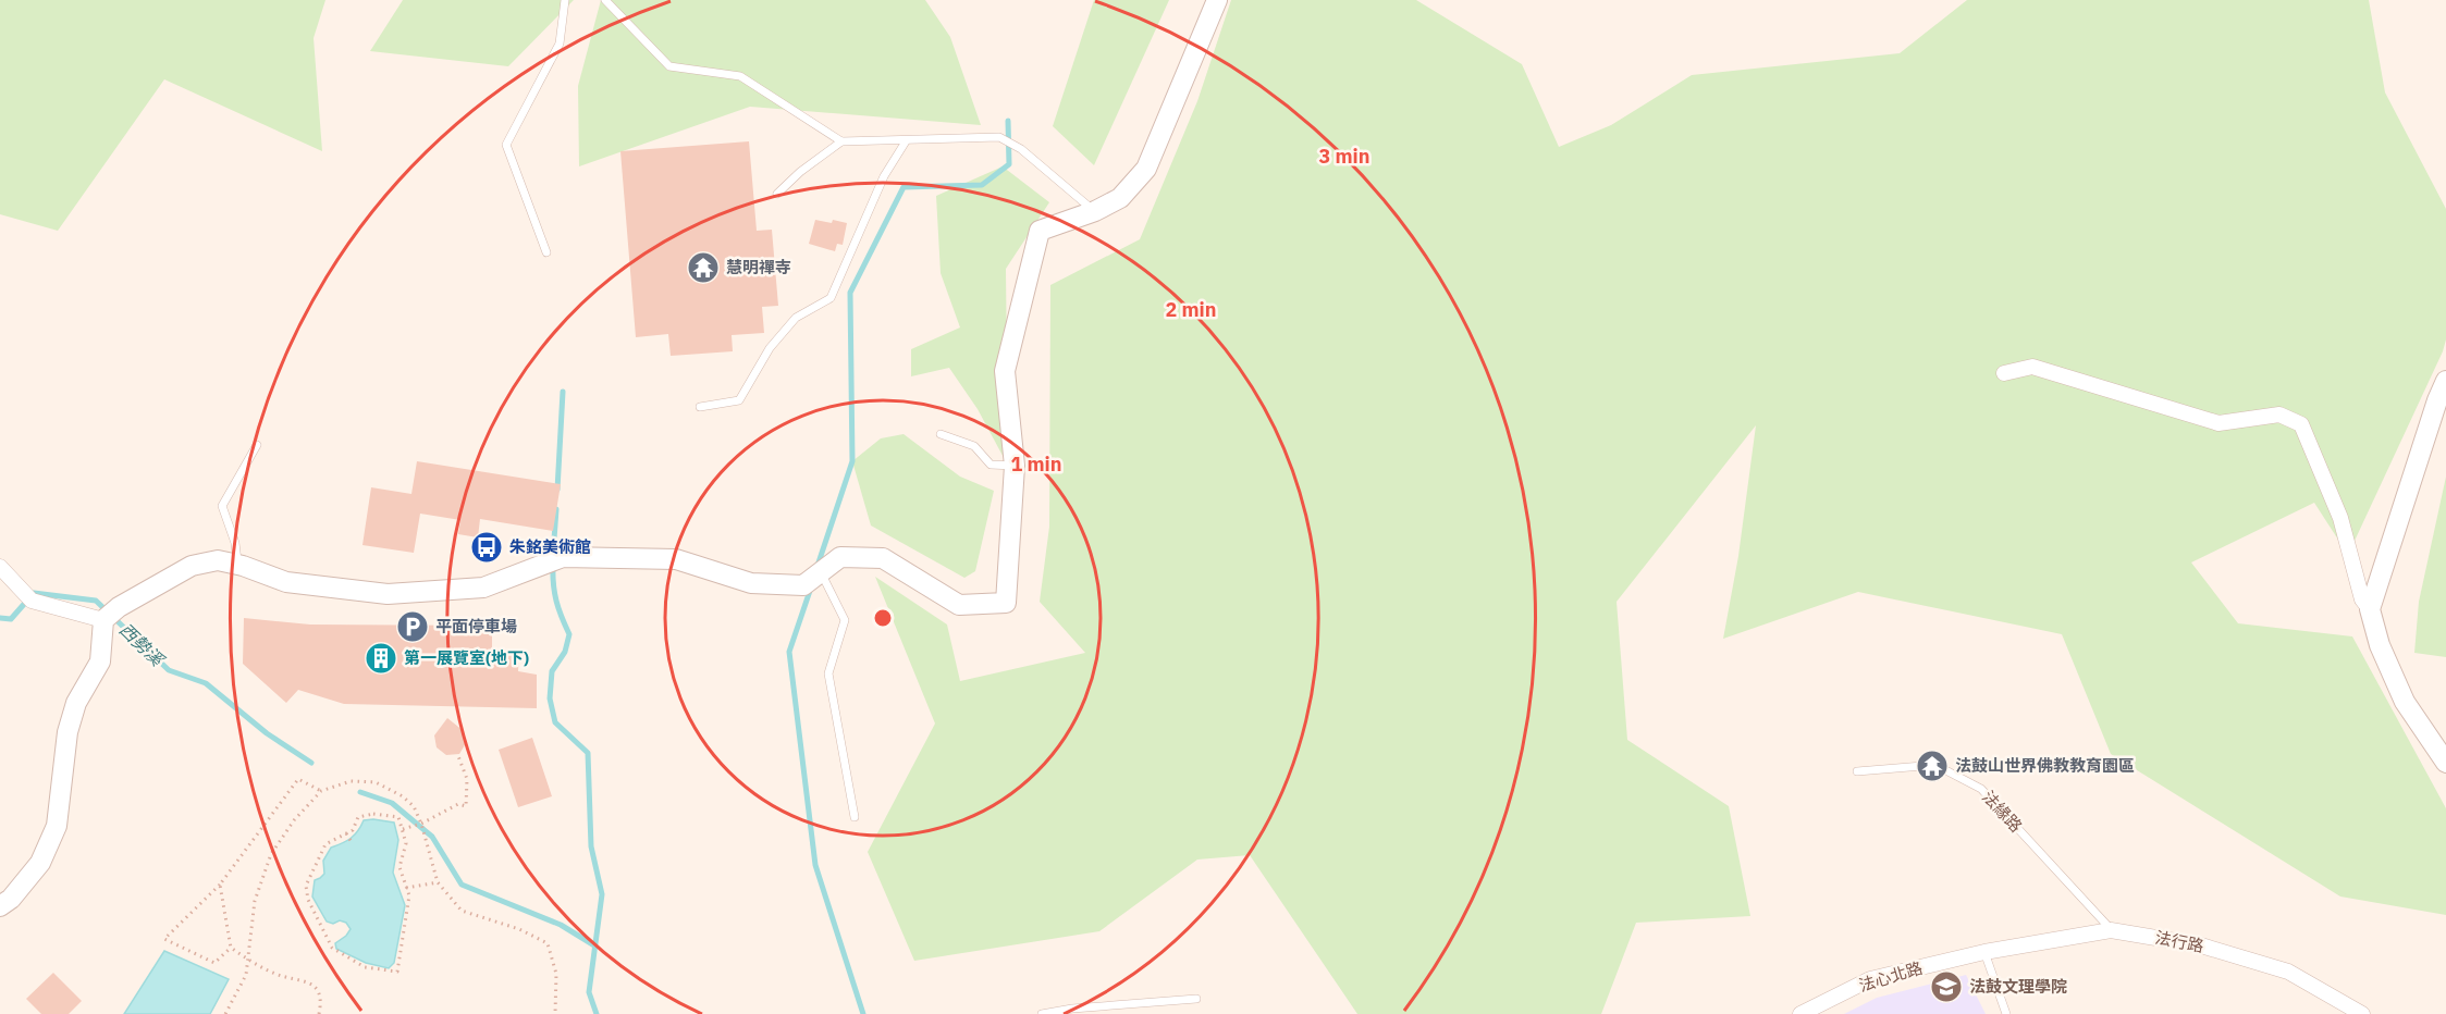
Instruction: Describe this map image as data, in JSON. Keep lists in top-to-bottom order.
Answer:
{
  "streets": {
    "street": ["法行路", "法心北路"],
    "lane": ["法緣路"]
  },
  "crossings": [
    ["法緣路", "法行路"],
    ["法行路", "法心北路"]
  ],
  "water": ["西勢溪"],
  "places": {
    "temple": ["慧明禪寺", "法鼓山世界佛教教育園區"],
    "bus stop": ["朱銘美術館"],
    "parking": ["平面停車場"],
    "building": ["第一展覽室(地下)"],
    "school or university": ["法鼓文理學院"]
  },
  "rings": ["3 min", "2 min", "1 min"]
}
